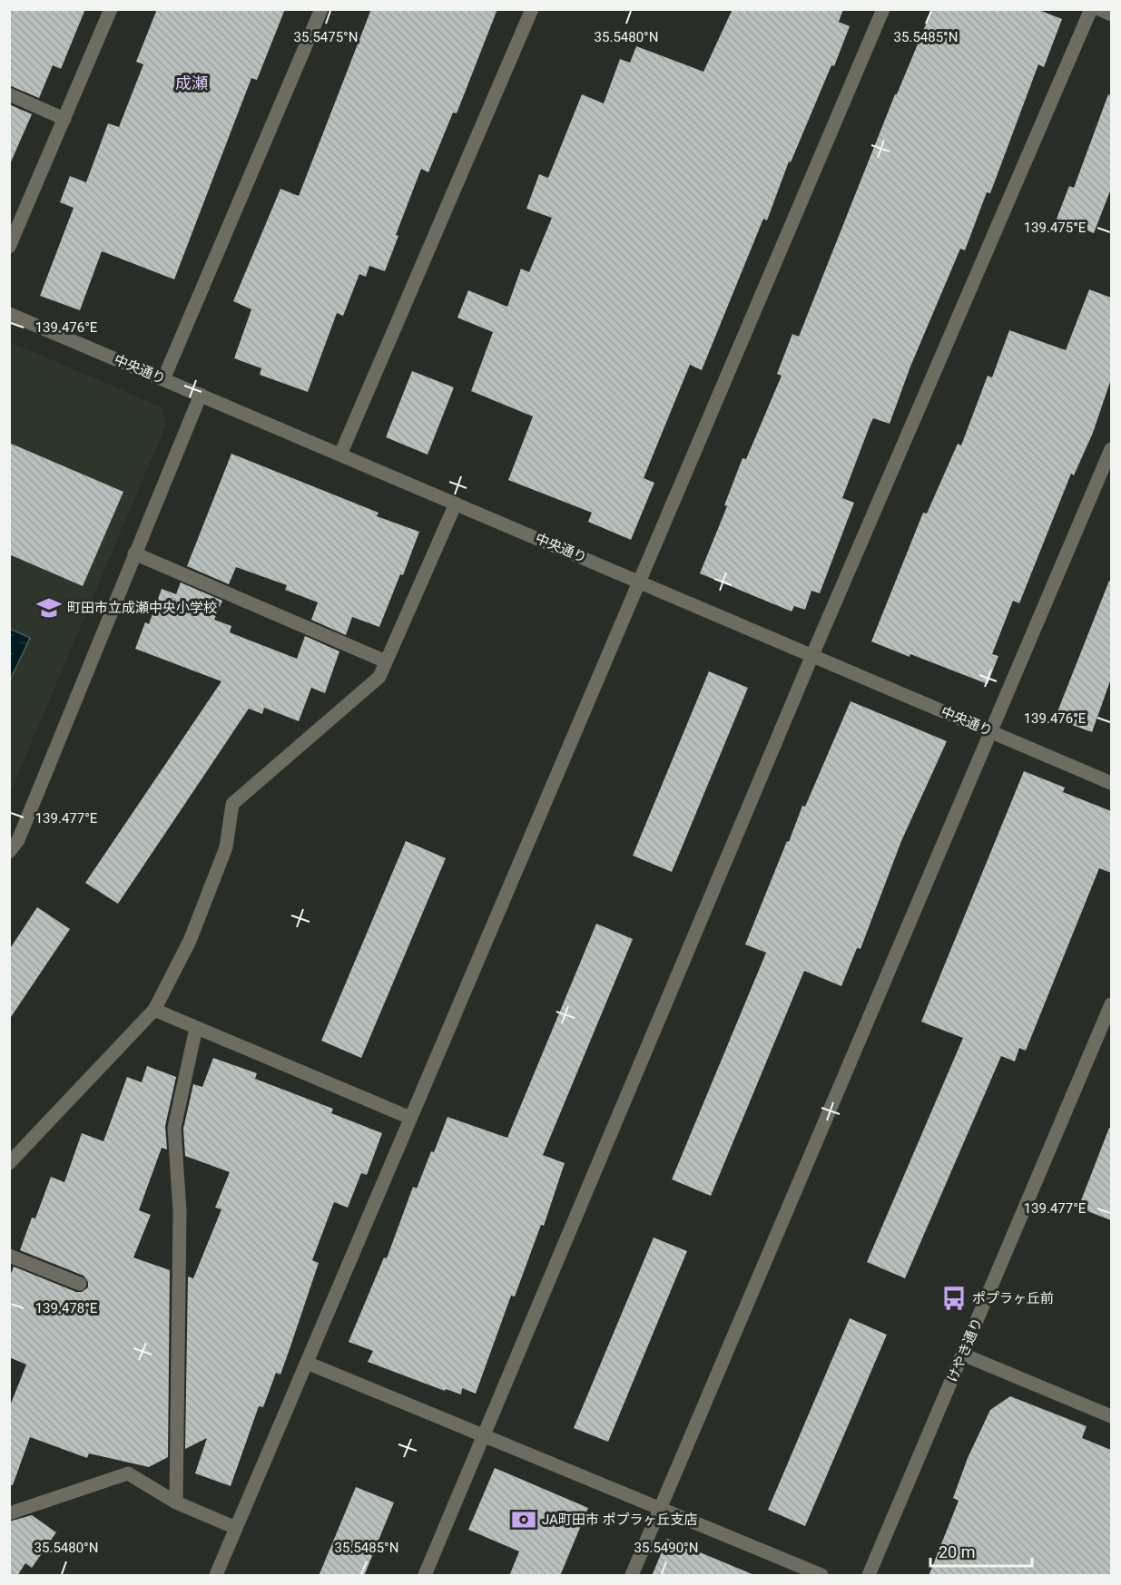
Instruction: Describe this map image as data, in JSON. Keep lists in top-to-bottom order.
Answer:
{
  "streets": {
    "street": ["中央通り", "けやき通り"]
  },
  "districts": ["成瀬"],
  "places": {
    "school or university": ["町田市立成瀬中央小学校"],
    "bus stop": ["ポプラヶ丘前"],
    "bank": ["JA町田市 ポプラヶ丘支店"]
  },
  "scale_bar": "20 m",
  "coordinates": [
    "35.5480°N",
    "35.5485°N",
    "35.5475°N",
    "139.475°E",
    "139.476°E",
    "139.477°E",
    "139.478°E",
    "35.5490°N"
  ]
}
